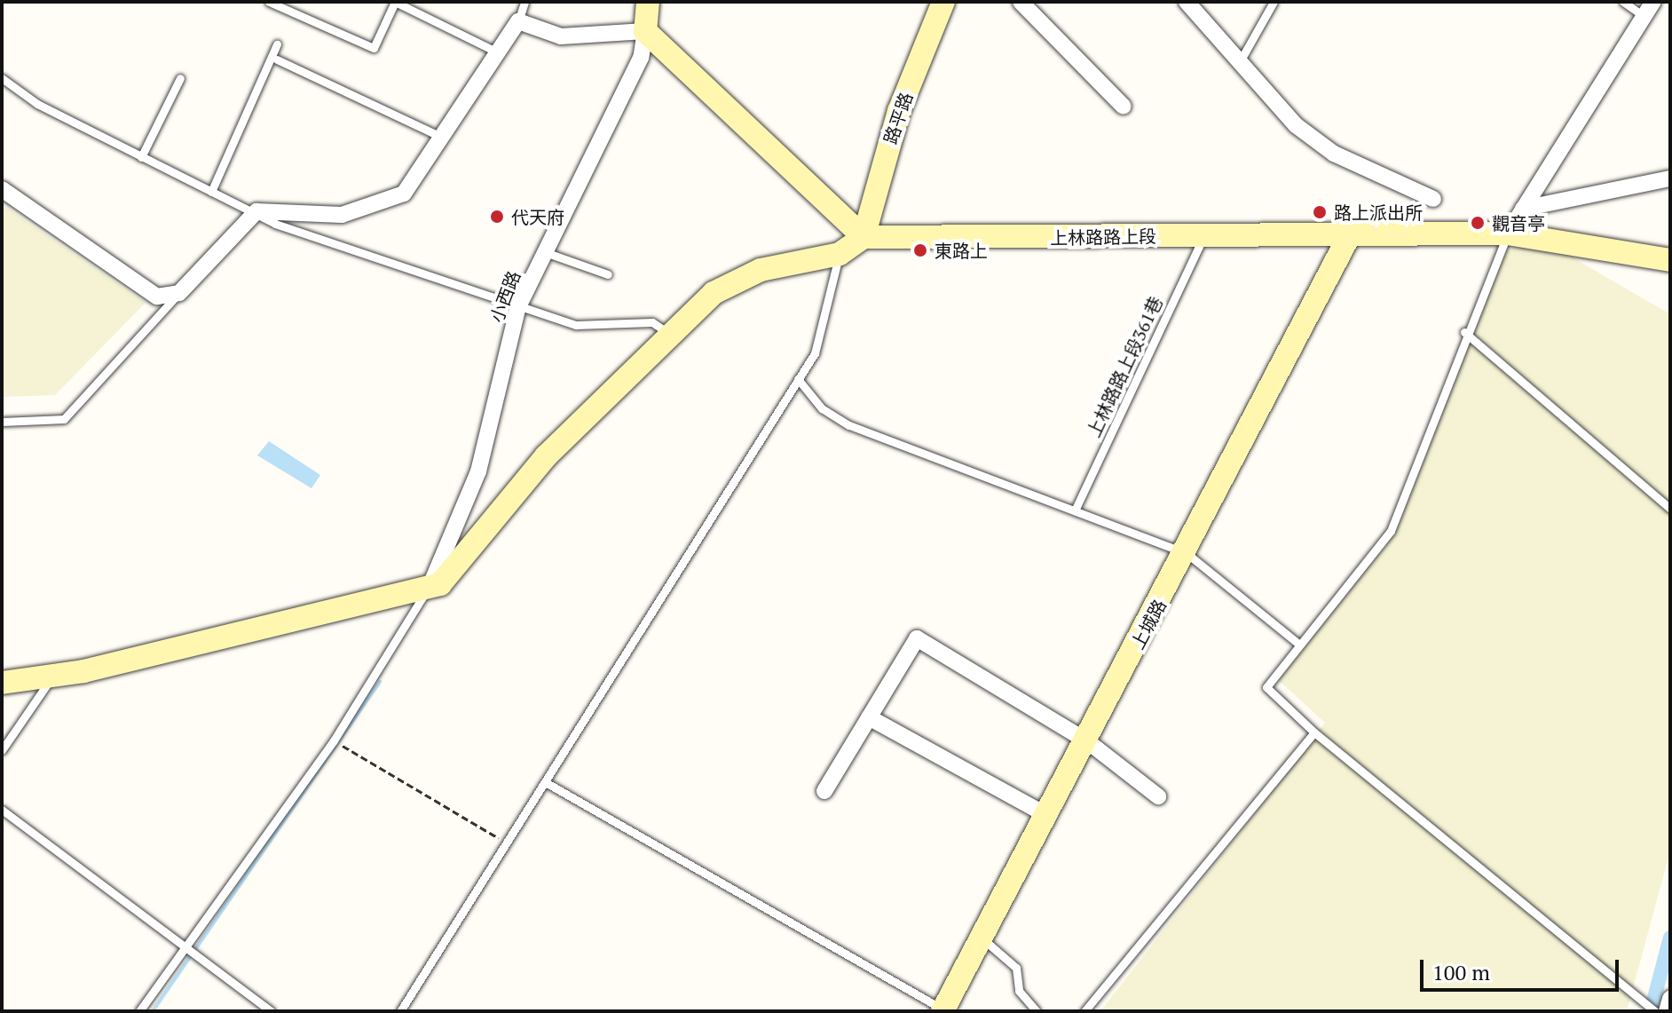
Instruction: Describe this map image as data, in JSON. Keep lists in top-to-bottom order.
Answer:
{
  "streets": {
    "street": [
      "路平路",
      "上林路路上段",
      "小西路",
      "上城路"
    ],
    "lane": ["上林路路上段361巷"]
  },
  "crossings": [
    ["路平路", "上林路路上段"],
    ["上林路路上段", "上林路路上段361巷"],
    ["上林路路上段", "上城路"]
  ],
  "places": [
    "路上派出所",
    "代天府",
    "觀音亭",
    "東路上"
  ],
  "scale_bar": "100 m"
}
